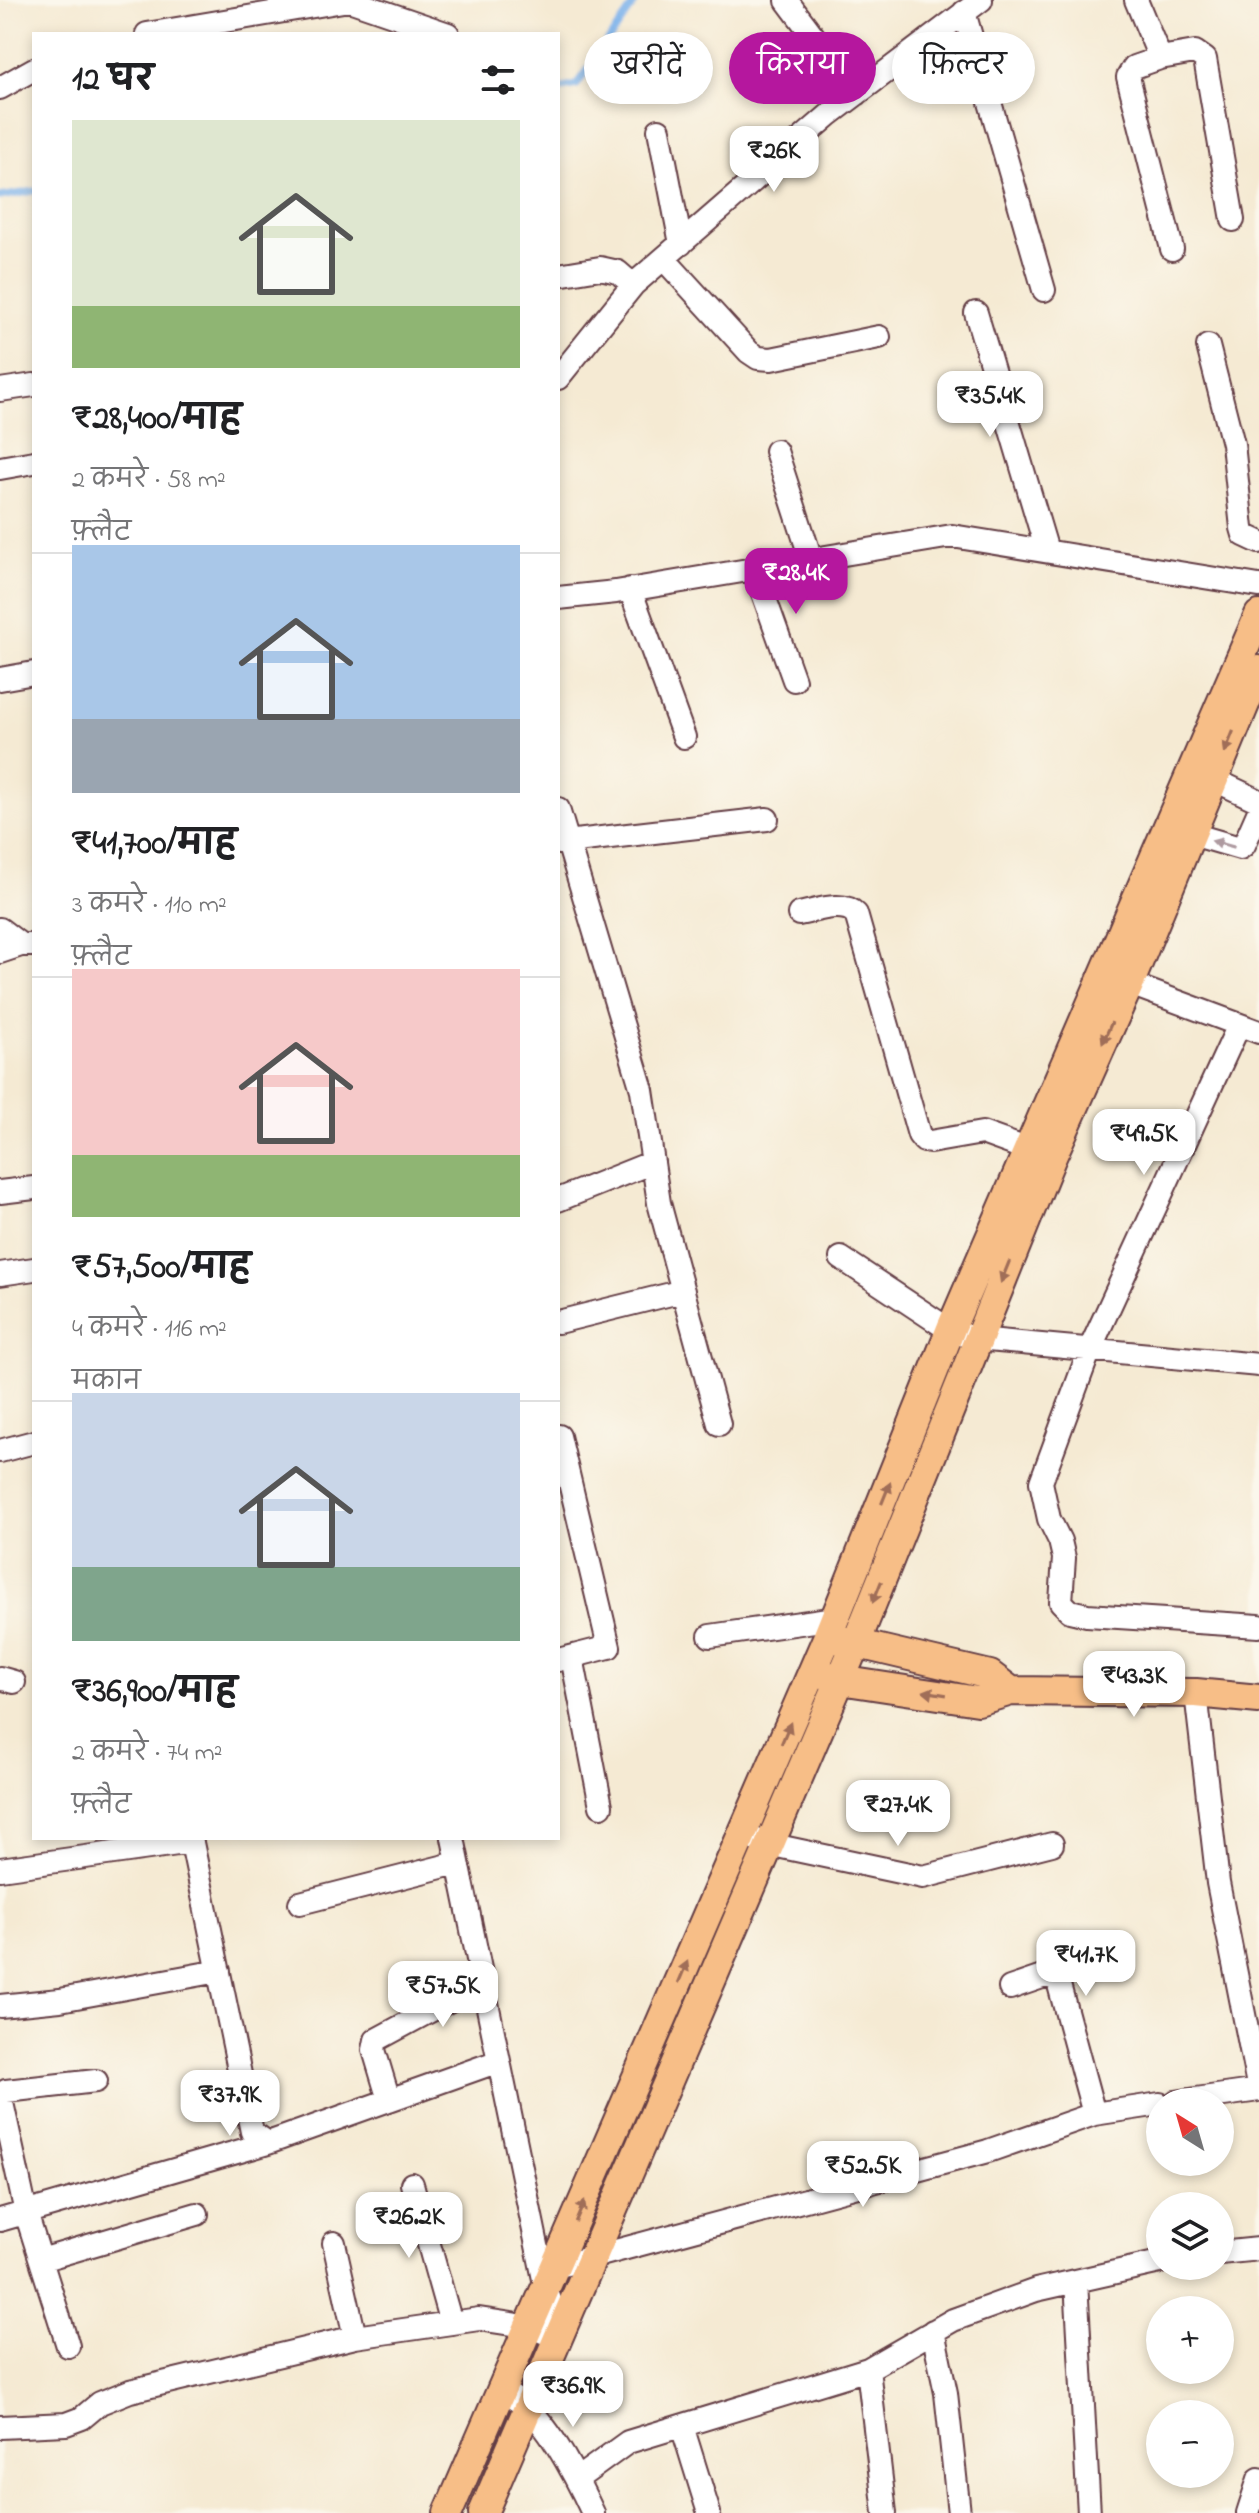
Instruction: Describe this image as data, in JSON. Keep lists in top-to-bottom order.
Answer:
{
  "north": "top left",
  "page": {
    "chip": ["खरीदें", "किराया", "फ़िल्टर"],
    "heading": "12 घर",
    "price": [
      "₹26K",
      "₹35.4K",
      "₹28.4K",
      "₹49.5K",
      "₹43.3K",
      "₹27.4K",
      "₹41.7K",
      "₹57.5K",
      "₹37.9K",
      "₹52.5K",
      "₹26.2K",
      "₹36.9K"
    ],
    "list": [
      {
        "name": "₹28,400/माह",
        "note": "2 कमरे · 58 m² · फ़्लैट"
      },
      {
        "name": "₹41,700/माह",
        "note": "3 कमरे · 110 m² · फ़्लैट"
      },
      {
        "name": "₹57,500/माह",
        "note": "4 कमरे · 116 m² · मकान"
      },
      {
        "name": "₹36,900/माह",
        "note": "2 कमरे · 74 m² · फ़्लैट"
      }
    ],
    "map_buttons": ["+", "−"]
  }
}
